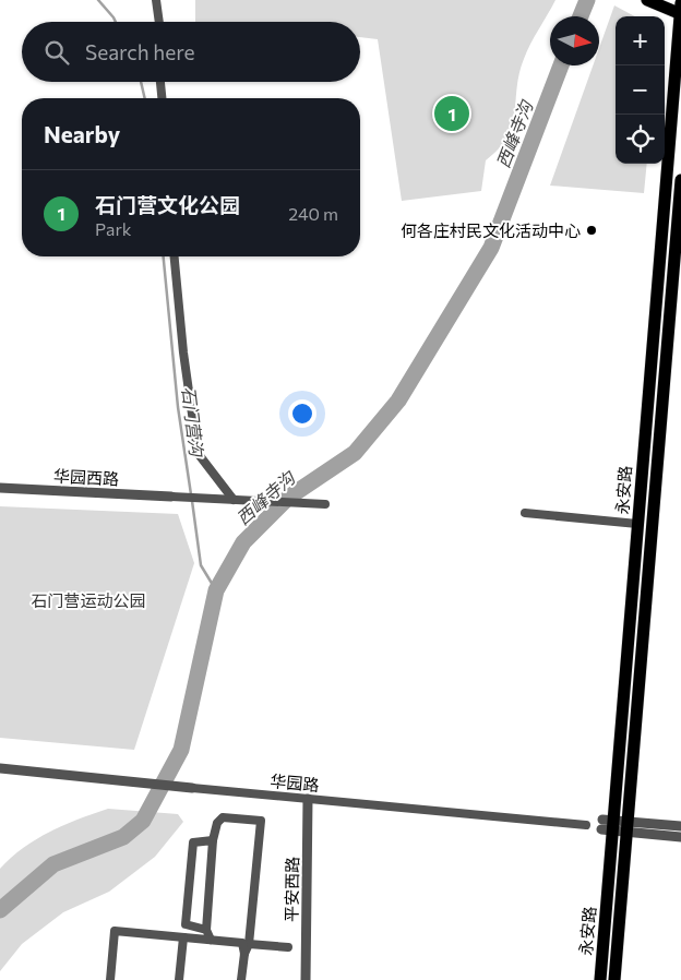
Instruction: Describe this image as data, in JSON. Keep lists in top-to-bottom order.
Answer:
{
  "streets": {
    "main road": ["永安路"],
    "street": ["华园西路", "华园路", "平安西路"]
  },
  "crossings": [
    ["华园路", "平安西路"]
  ],
  "water": ["西峰寺沟", "石门营沟"],
  "parks": ["石门营运动公园"],
  "places": ["何各庄村民文化活动中心"],
  "north": "right",
  "page": {
    "map_buttons": ["+", "−"],
    "search": "Search here",
    "pins": "1",
    "heading": "Nearby",
    "list": [
      {
        "mark": "1",
        "name": "石门营文化公园",
        "note": "Park",
        "value": "240 m"
      }
    ]
  }
}
